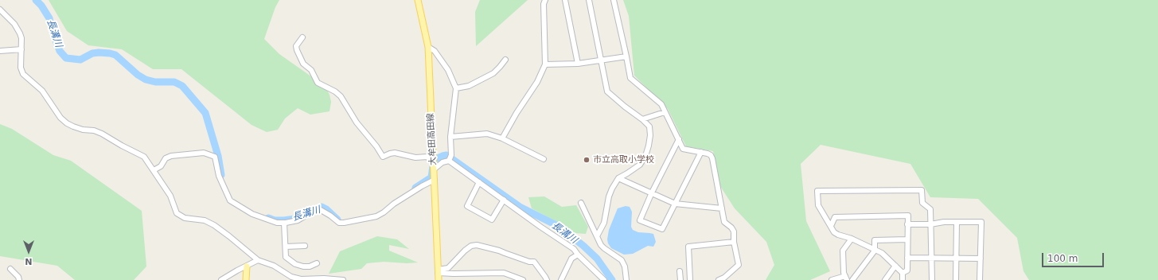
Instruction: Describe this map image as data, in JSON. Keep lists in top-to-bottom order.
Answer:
{
  "streets": {
    "main road": ["大牟田高田線"]
  },
  "water": ["長溝川"],
  "places": ["市立高取小学校"],
  "scale_bar": "100 m",
  "north": "bottom"
}
